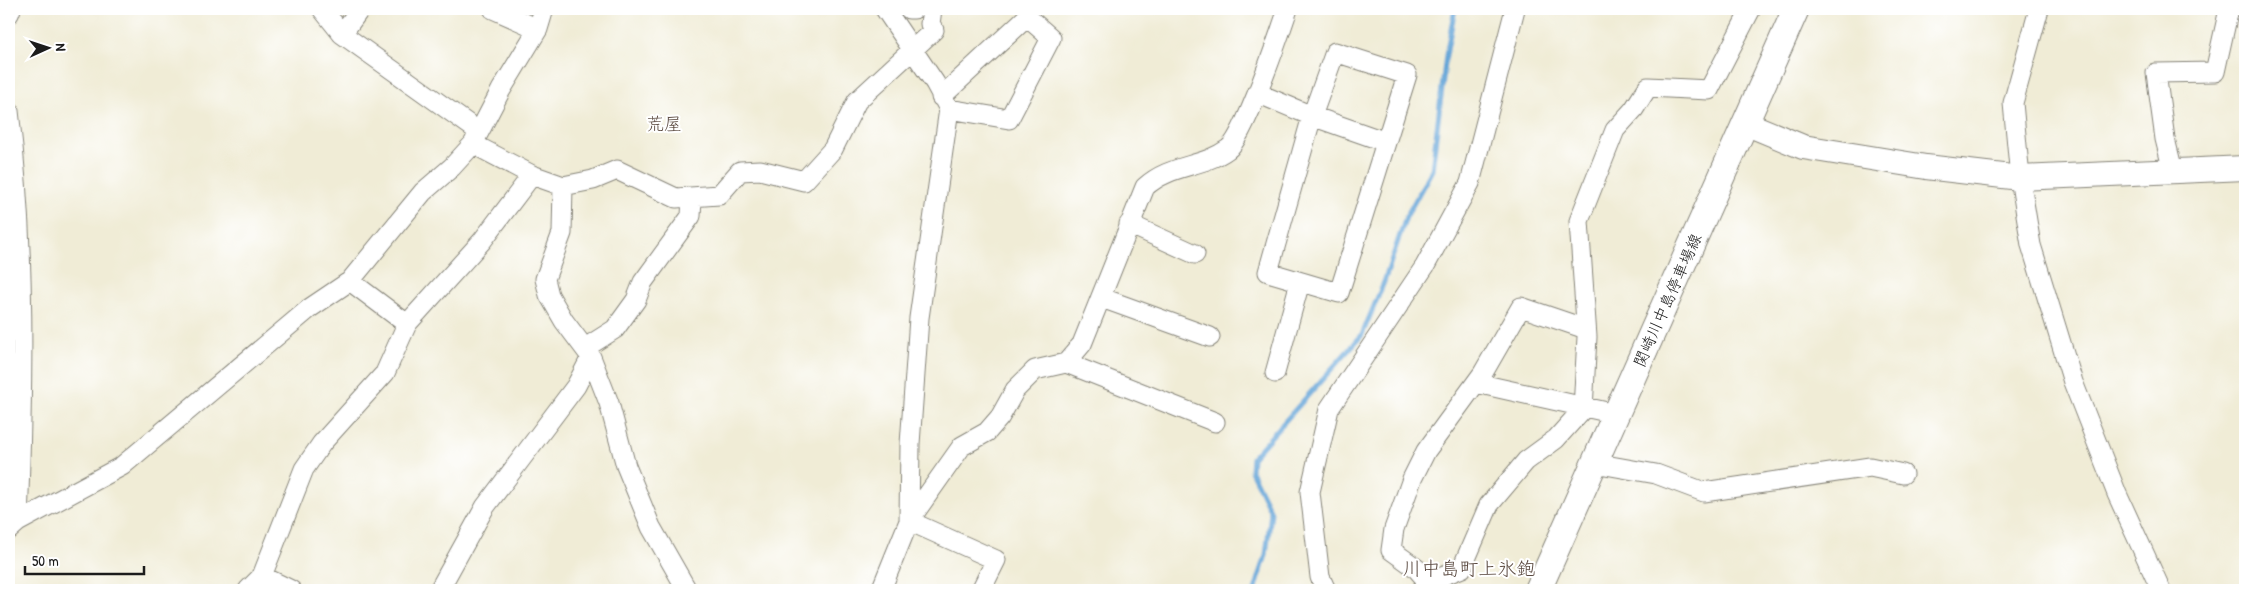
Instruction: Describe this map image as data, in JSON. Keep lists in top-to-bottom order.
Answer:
{
  "streets": {
    "main road": ["関崎川中島停車場線"]
  },
  "districts": ["荒屋", "川中島町上氷鉋"],
  "scale_bar": "50 m",
  "north": "right"
}
